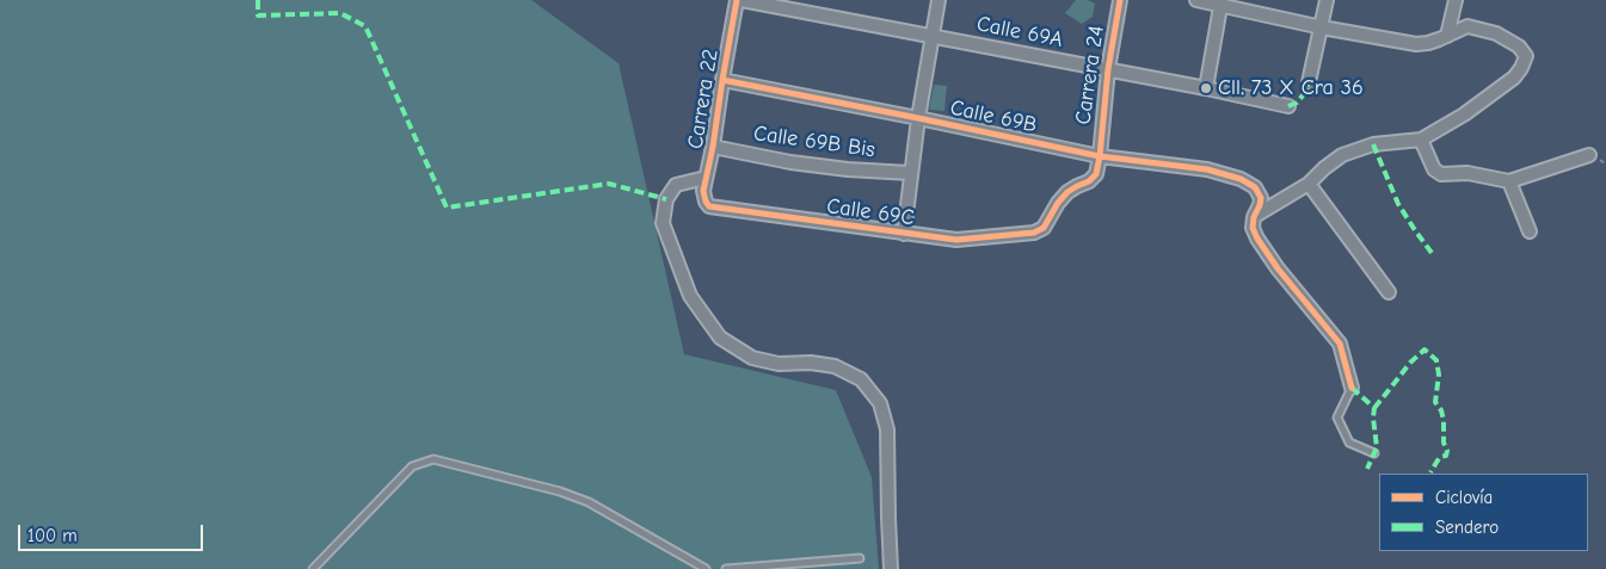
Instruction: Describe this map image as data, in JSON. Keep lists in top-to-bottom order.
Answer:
{
  "streets": {
    "street": [
      "Calle 69A",
      "Carrera 24",
      "Carrera 22",
      "Calle 69B",
      "Calle 69B Bis",
      "Calle 69C"
    ]
  },
  "crossings": [
    ["Calle 69A", "Carrera 24"],
    ["Carrera 24", "Calle 69B"],
    ["Carrera 24", "Calle 69C"],
    ["Carrera 22", "Calle 69B"],
    ["Carrera 22", "Calle 69B Bis"],
    ["Carrera 22", "Calle 69C"]
  ],
  "places": ["Cll. 73 X Cra 36"],
  "legend": ["Ciclovía", "Sendero"],
  "scale_bar": "100 m"
}
